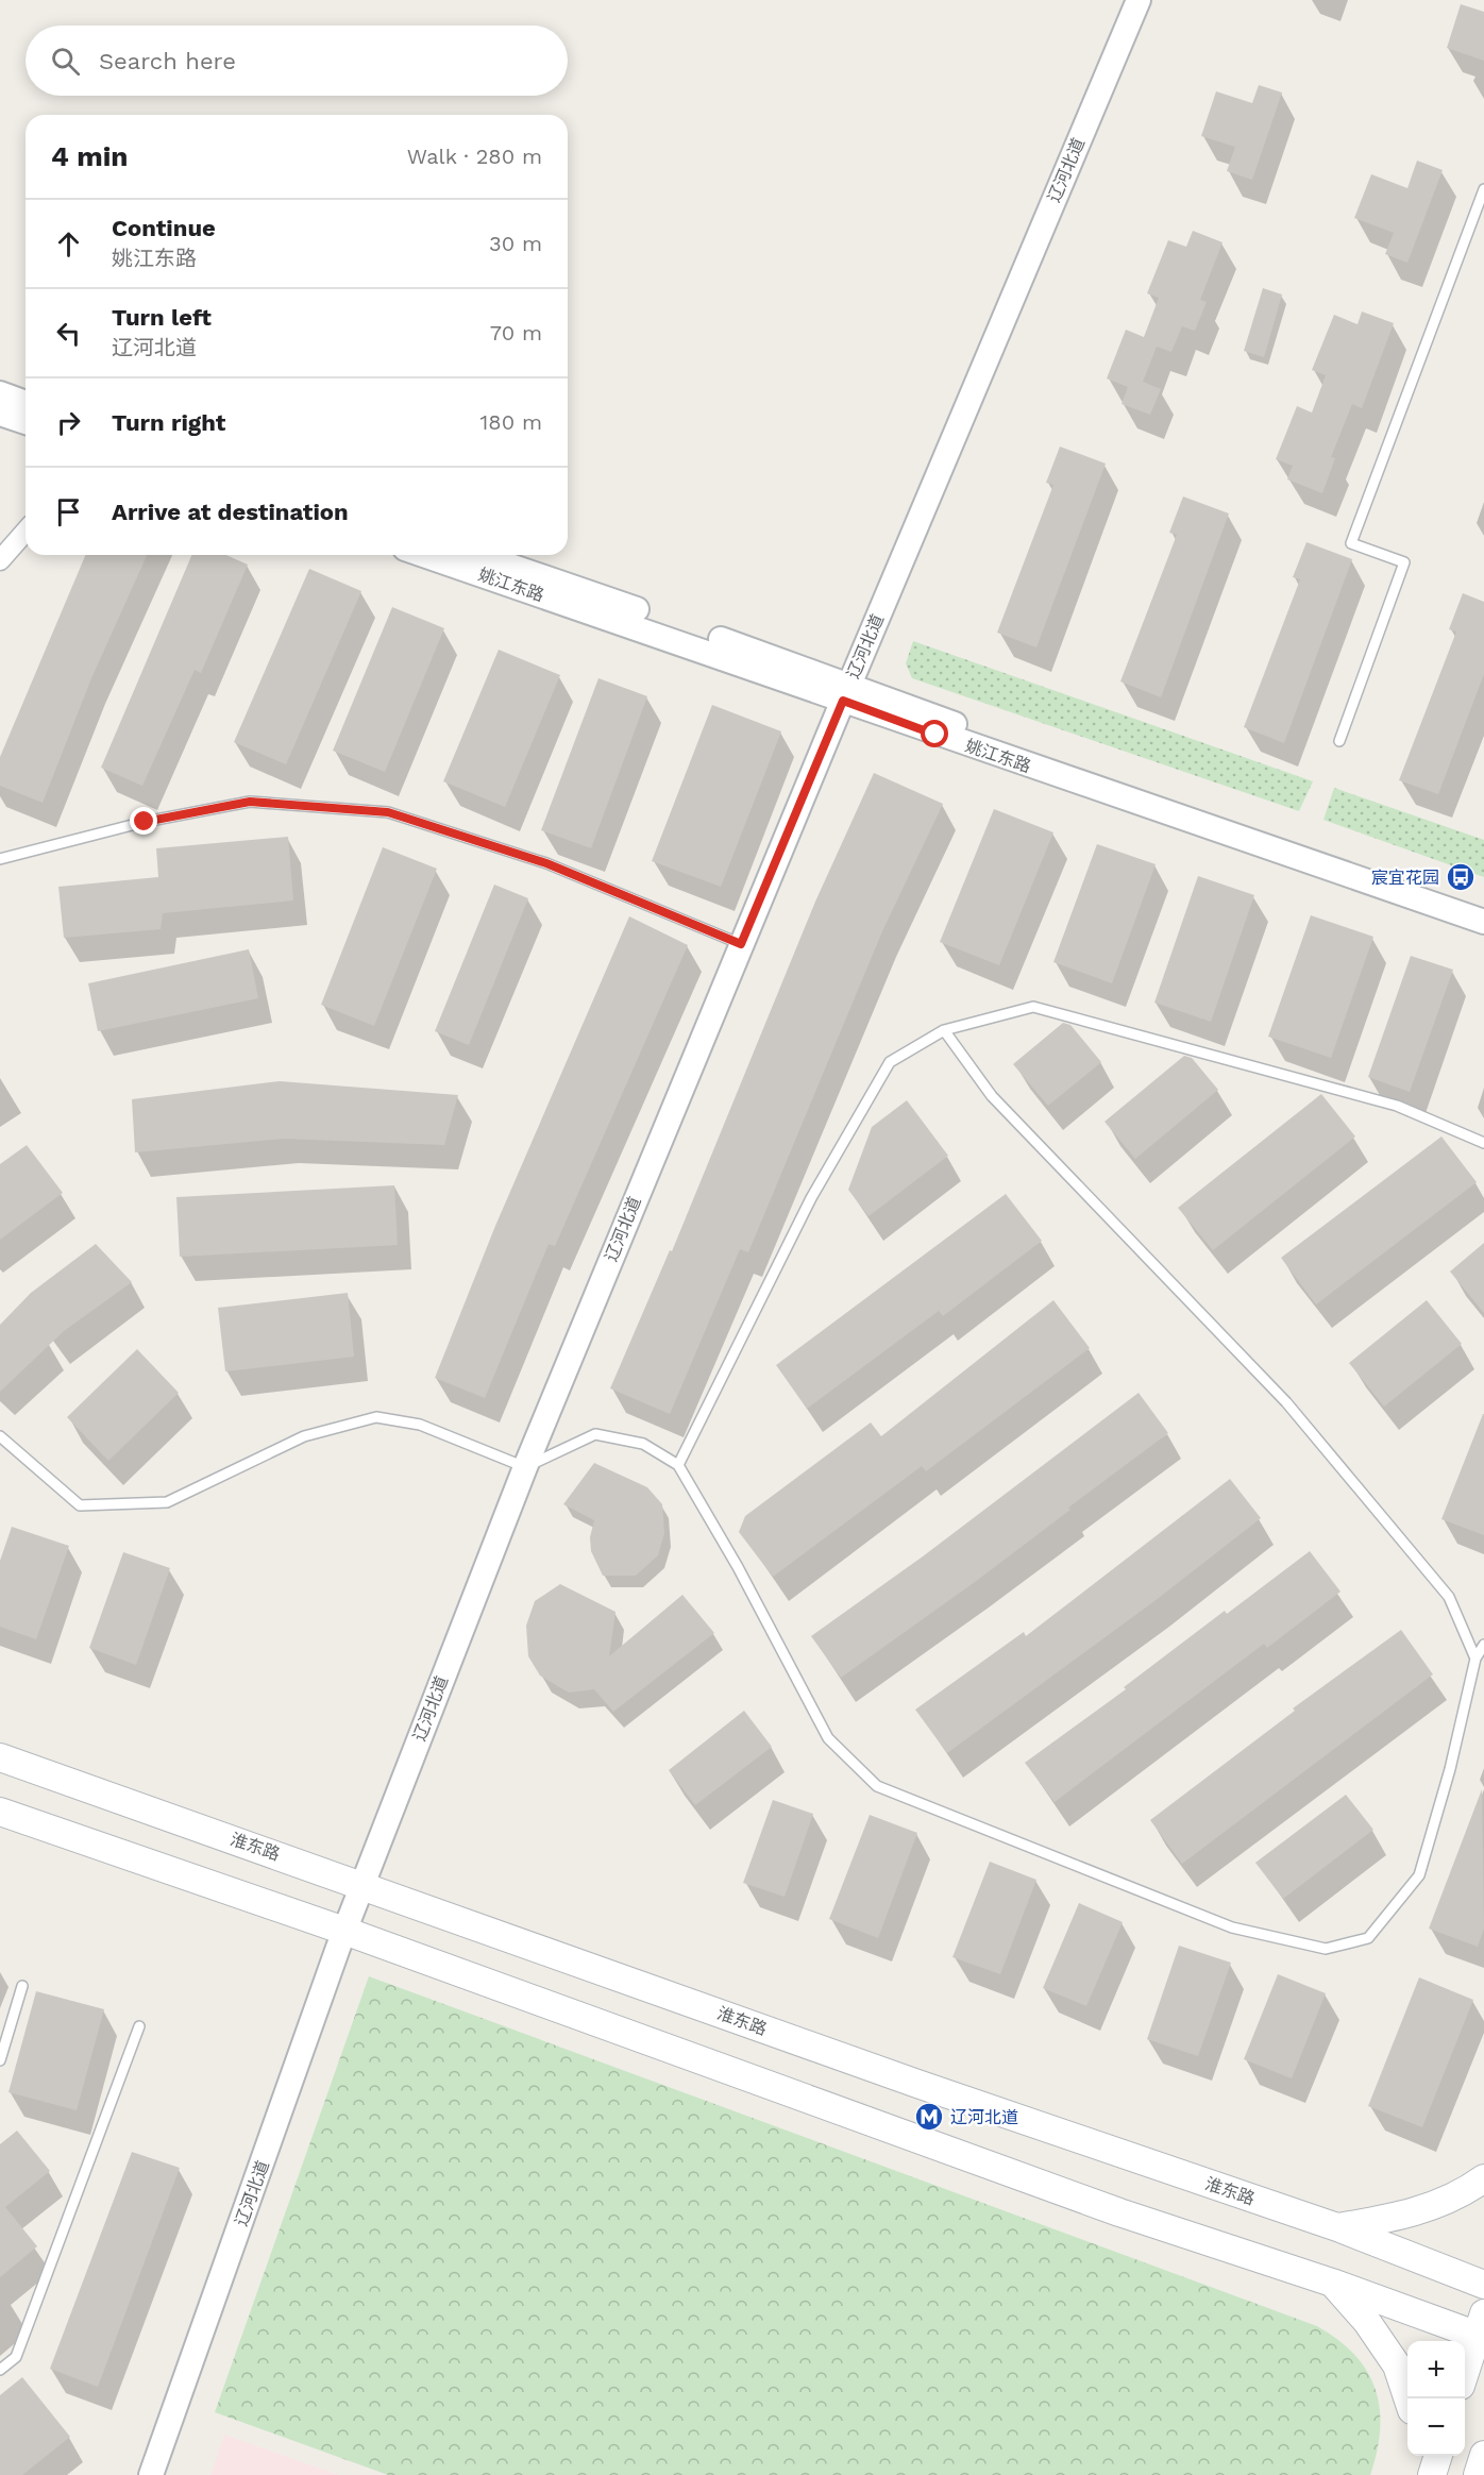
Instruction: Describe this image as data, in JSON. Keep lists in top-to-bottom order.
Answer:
{
  "streets": {
    "main road": ["淮东路"],
    "street": ["辽河北道", "姚江东路"]
  },
  "crossings": [
    ["辽河北道", "姚江东路"],
    ["辽河北道", "淮东路"]
  ],
  "places": {
    "bus stop": ["宸宜花园"],
    "metro station": ["辽河北道"]
  },
  "page": {
    "search": "Search here",
    "heading": ["4 min", "Walk · 280 m"],
    "list": [
      ["Continue", "姚江东路", "30 m"],
      ["Turn left", "辽河北道", "70 m"],
      ["Turn right", "180 m"],
      "Arrive at destination"
    ],
    "map_buttons": ["+", "−"]
  }
}
